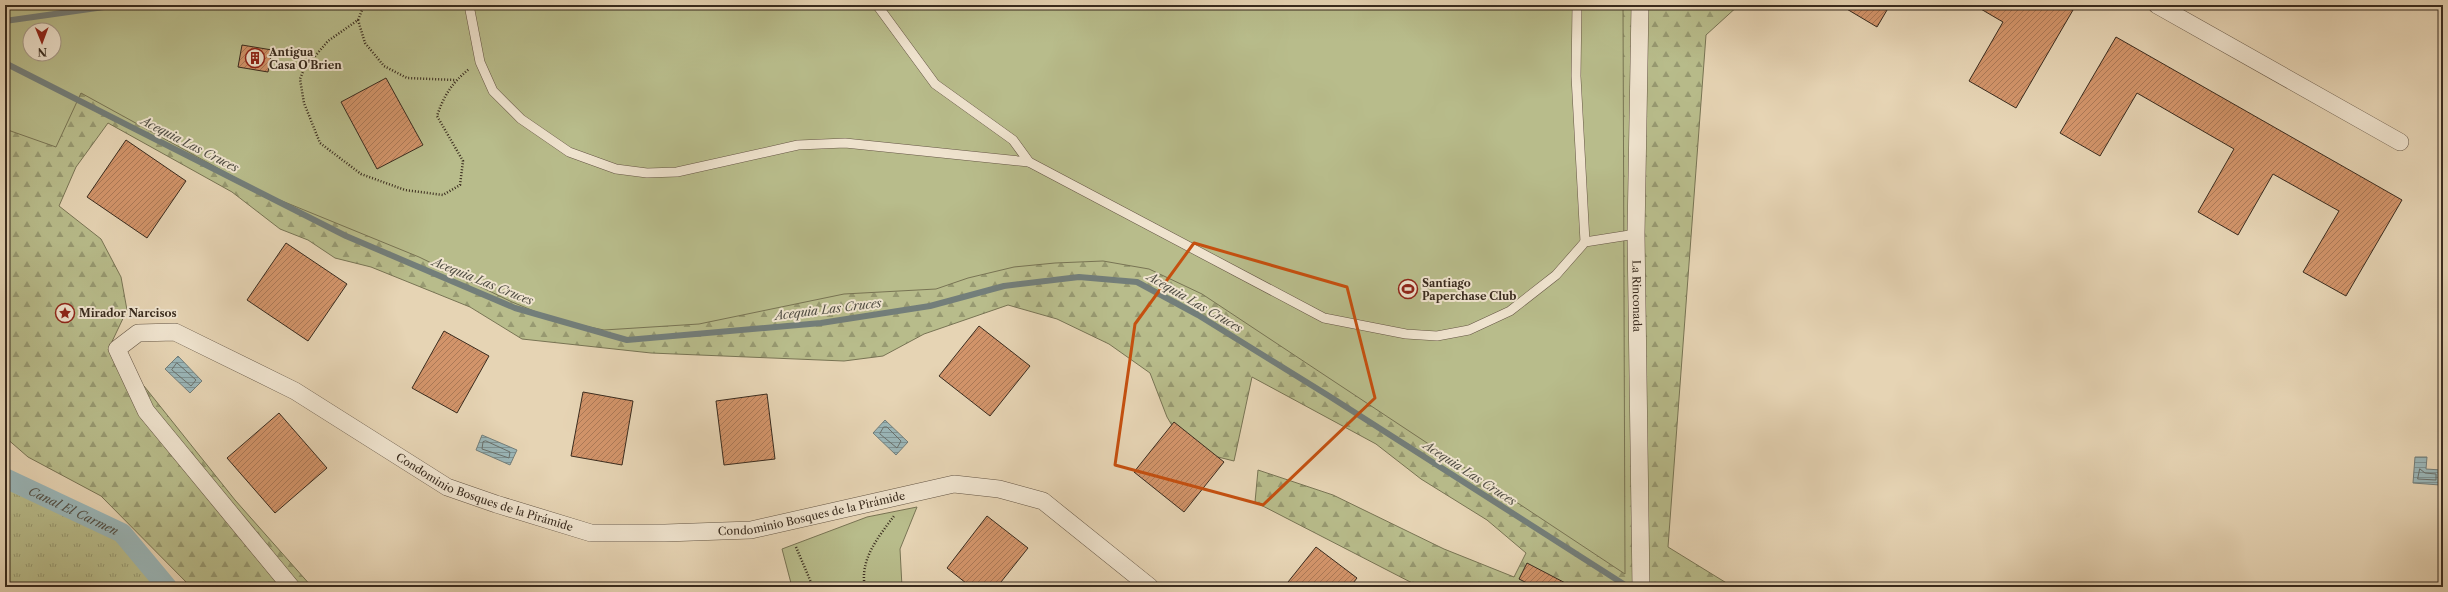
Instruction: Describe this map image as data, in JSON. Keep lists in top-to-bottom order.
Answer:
{
  "streets": {
    "street": ["La Rinconada", "Condominio Bosques de la Pirámide"]
  },
  "water": ["Acequia Las Cruces", "Canal El Carmen"],
  "places": {
    "building": ["Antigua Casa O'Brien"],
    "sports": ["Santiago Paperchase Club"],
    "place": ["Mirador Narcisos"]
  },
  "north": "bottom"
}
